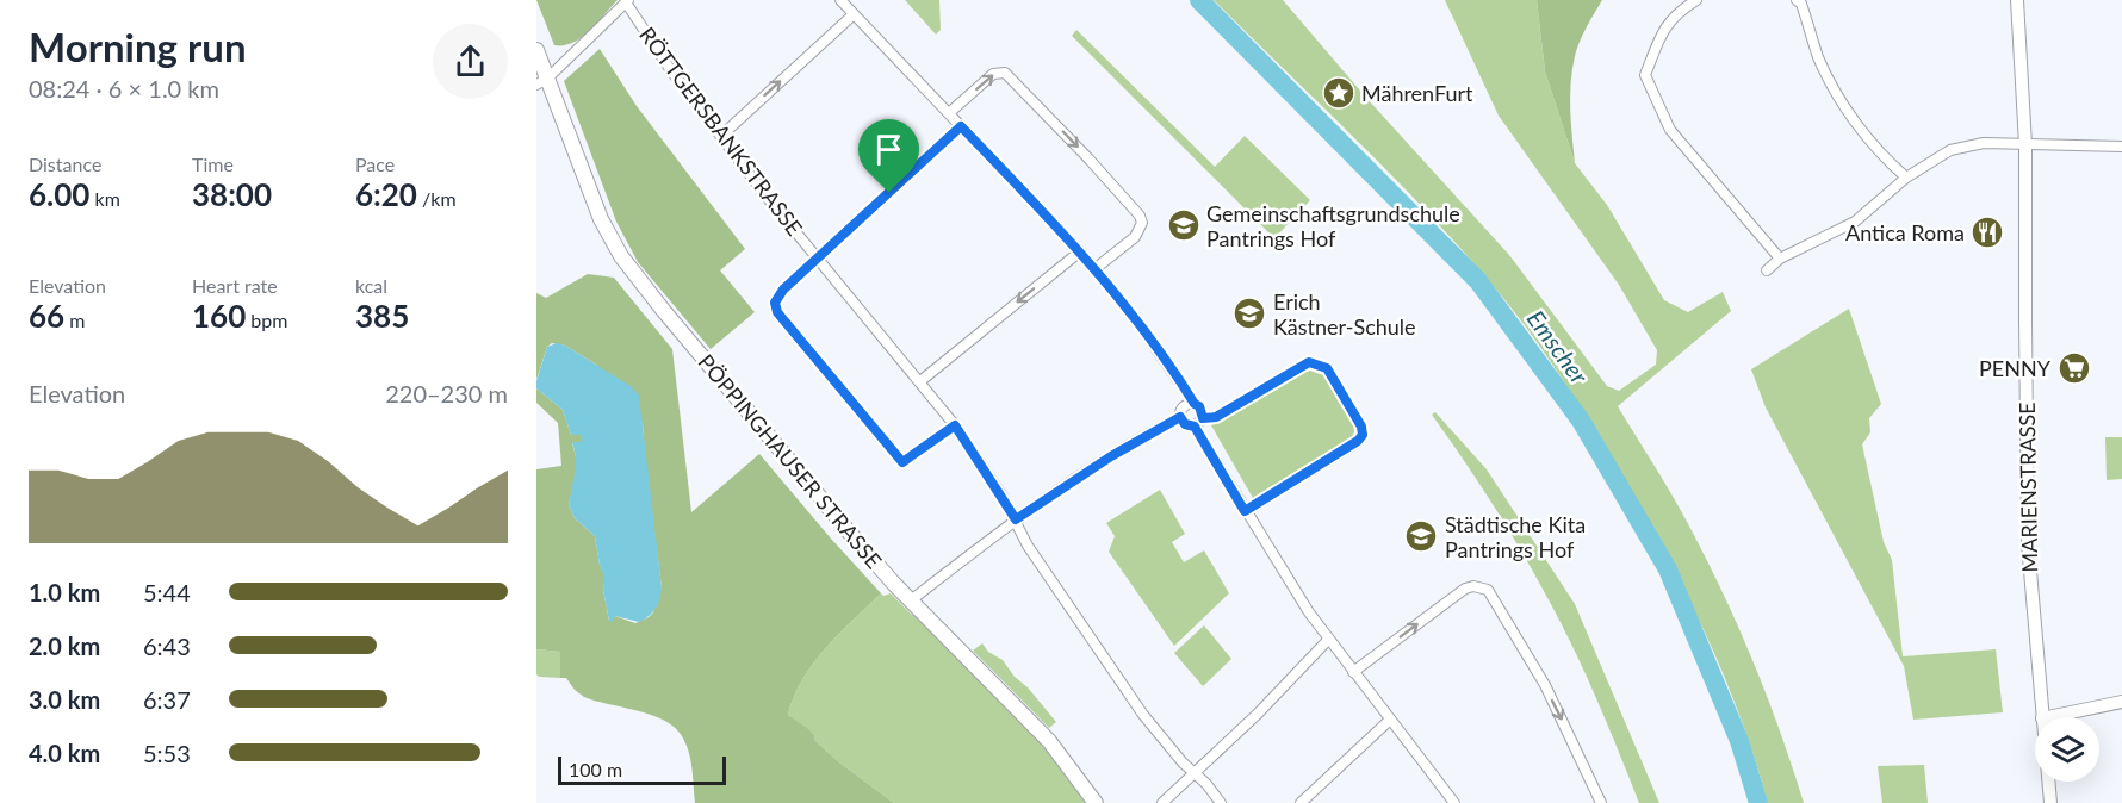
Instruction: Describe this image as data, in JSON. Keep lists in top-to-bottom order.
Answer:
{
  "streets": {
    "main road": ["PÖPPINGHAUSER STRASSE"],
    "street": ["RÖTTGERSBANKSTRASSE", "MARIENSTRASSE"]
  },
  "water": ["Emscher"],
  "places": {
    "place": ["MährenFurt"],
    "school or university": ["Gemeinschaftsgrundschule Pantrings Hof", "Erich Kästner-Schule", "Städtische Kita Pantrings Hof"],
    "restaurant": ["Antica Roma"],
    "supermarket": ["PENNY"]
  },
  "scale_bar": "100 m",
  "page": {
    "heading": ["Morning run", "08:24 · 6 × 1.0 km"],
    "stats": [
      ["Distance", "6.00 km"],
      ["Time", "38:00"],
      ["Pace", "6:20 /km"],
      ["Elevation", "66 m"],
      ["Heart rate", "160 bpm"],
      ["kcal", "385"]
    ],
    "chart": ["Elevation", "220–230 m"],
    "list": [
      {
        "name": "1.0 km",
        "note": "5:44"
      },
      {
        "name": "2.0 km",
        "note": "6:43"
      },
      {
        "name": "3.0 km",
        "note": "6:37"
      },
      {
        "name": "4.0 km",
        "note": "5:53"
      }
    ],
    "scale": "100 m"
  }
}
